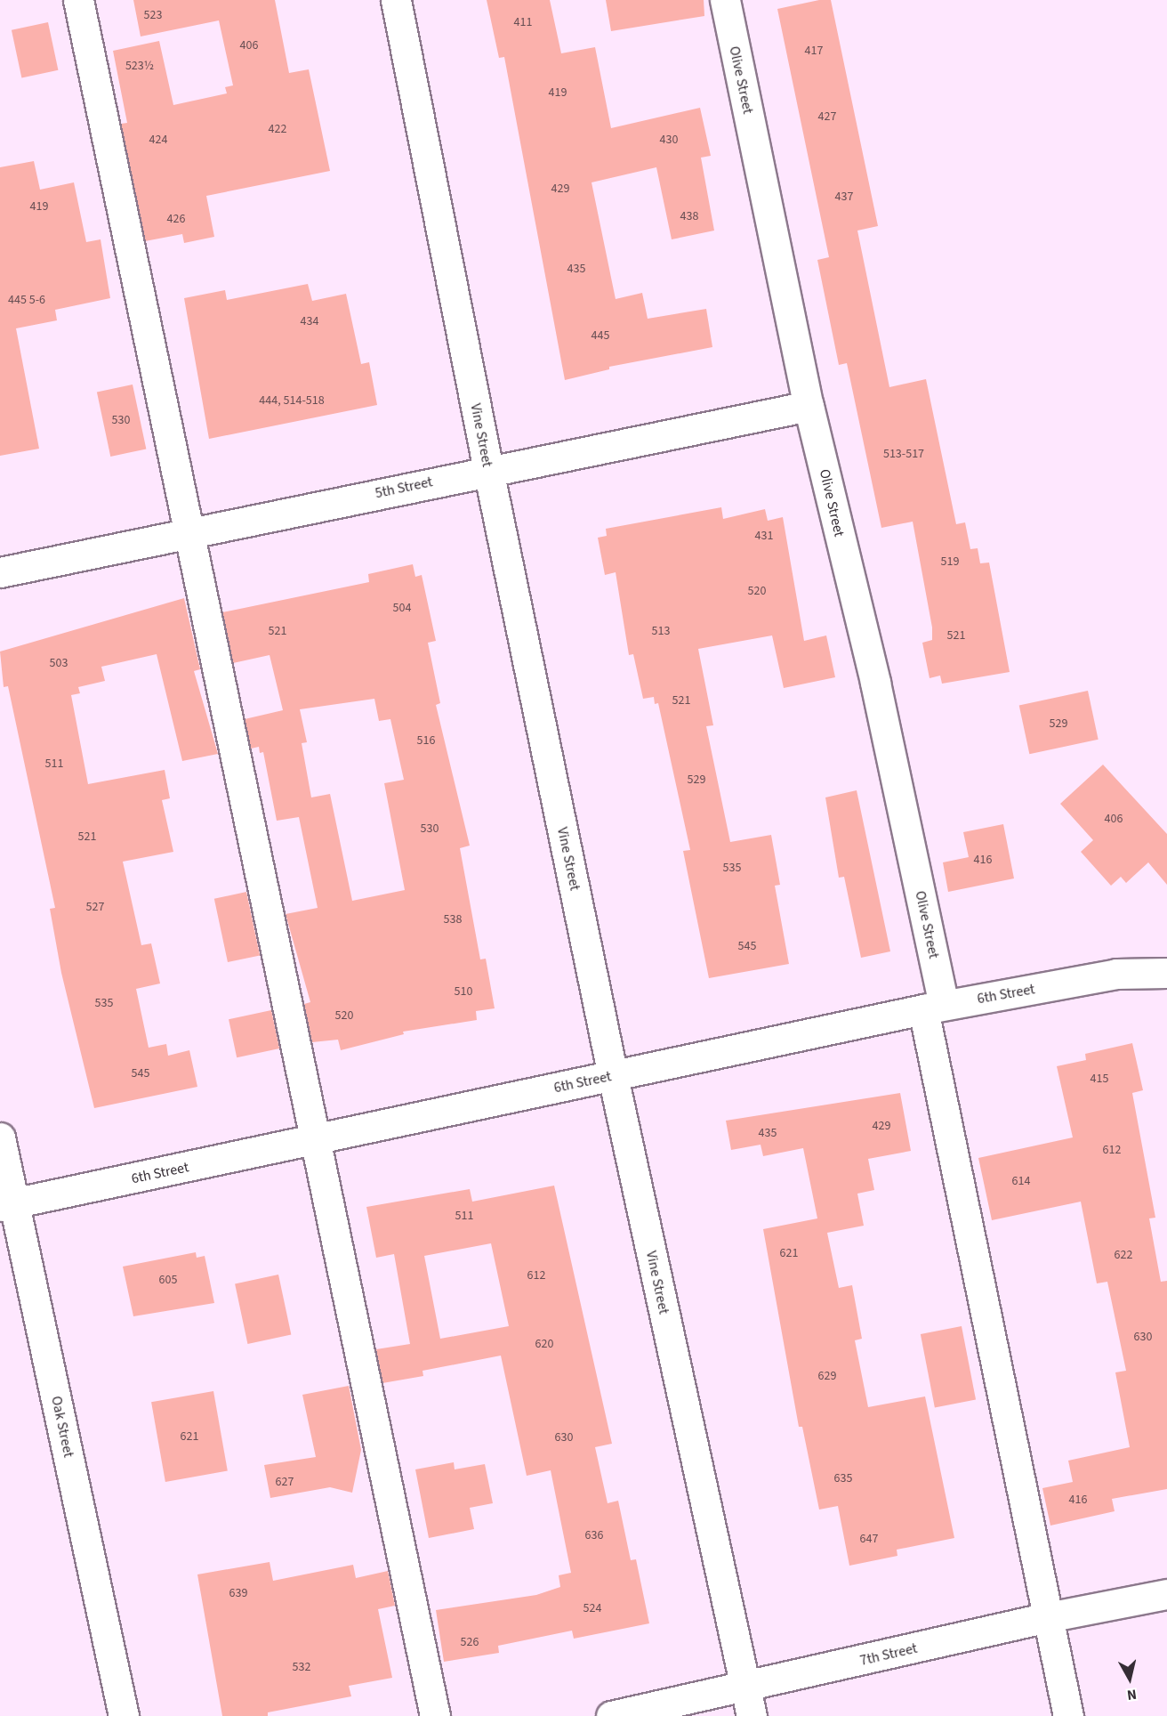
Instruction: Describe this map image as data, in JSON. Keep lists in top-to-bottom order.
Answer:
{
  "streets": {
    "street": [
      "Olive Street",
      "Vine Street",
      "5th Street",
      "6th Street",
      "Oak Street",
      "7th Street"
    ]
  },
  "crossings": [
    ["Olive Street", "5th Street"],
    ["Olive Street", "6th Street"],
    ["Olive Street", "7th Street"],
    ["Vine Street", "5th Street"],
    ["Vine Street", "6th Street"],
    ["Vine Street", "7th Street"],
    ["6th Street", "Oak Street"]
  ],
  "house_numbers": [
    "523",
    "411",
    "406",
    "417",
    "523½",
    "419",
    "427",
    "422",
    "424",
    "430",
    "429",
    "437",
    "419",
    "438",
    "426",
    "435",
    "445 5-6",
    "434",
    "445",
    "444, 514-518",
    "530",
    "513-517",
    "431",
    "519",
    "520",
    "504",
    "521",
    "513",
    "521",
    "503",
    "521",
    "529",
    "516",
    "511",
    "529",
    "406",
    "530",
    "521",
    "416",
    "535",
    "527",
    "538",
    "545",
    "510",
    "535",
    "520",
    "545",
    "415",
    "429",
    "435",
    "612",
    "614",
    "511",
    "621",
    "622",
    "612",
    "605",
    "630",
    "620",
    "629",
    "621",
    "630",
    "635",
    "627",
    "416",
    "636",
    "647",
    "639",
    "524",
    "526",
    "532"
  ],
  "north": "bottom"
}
